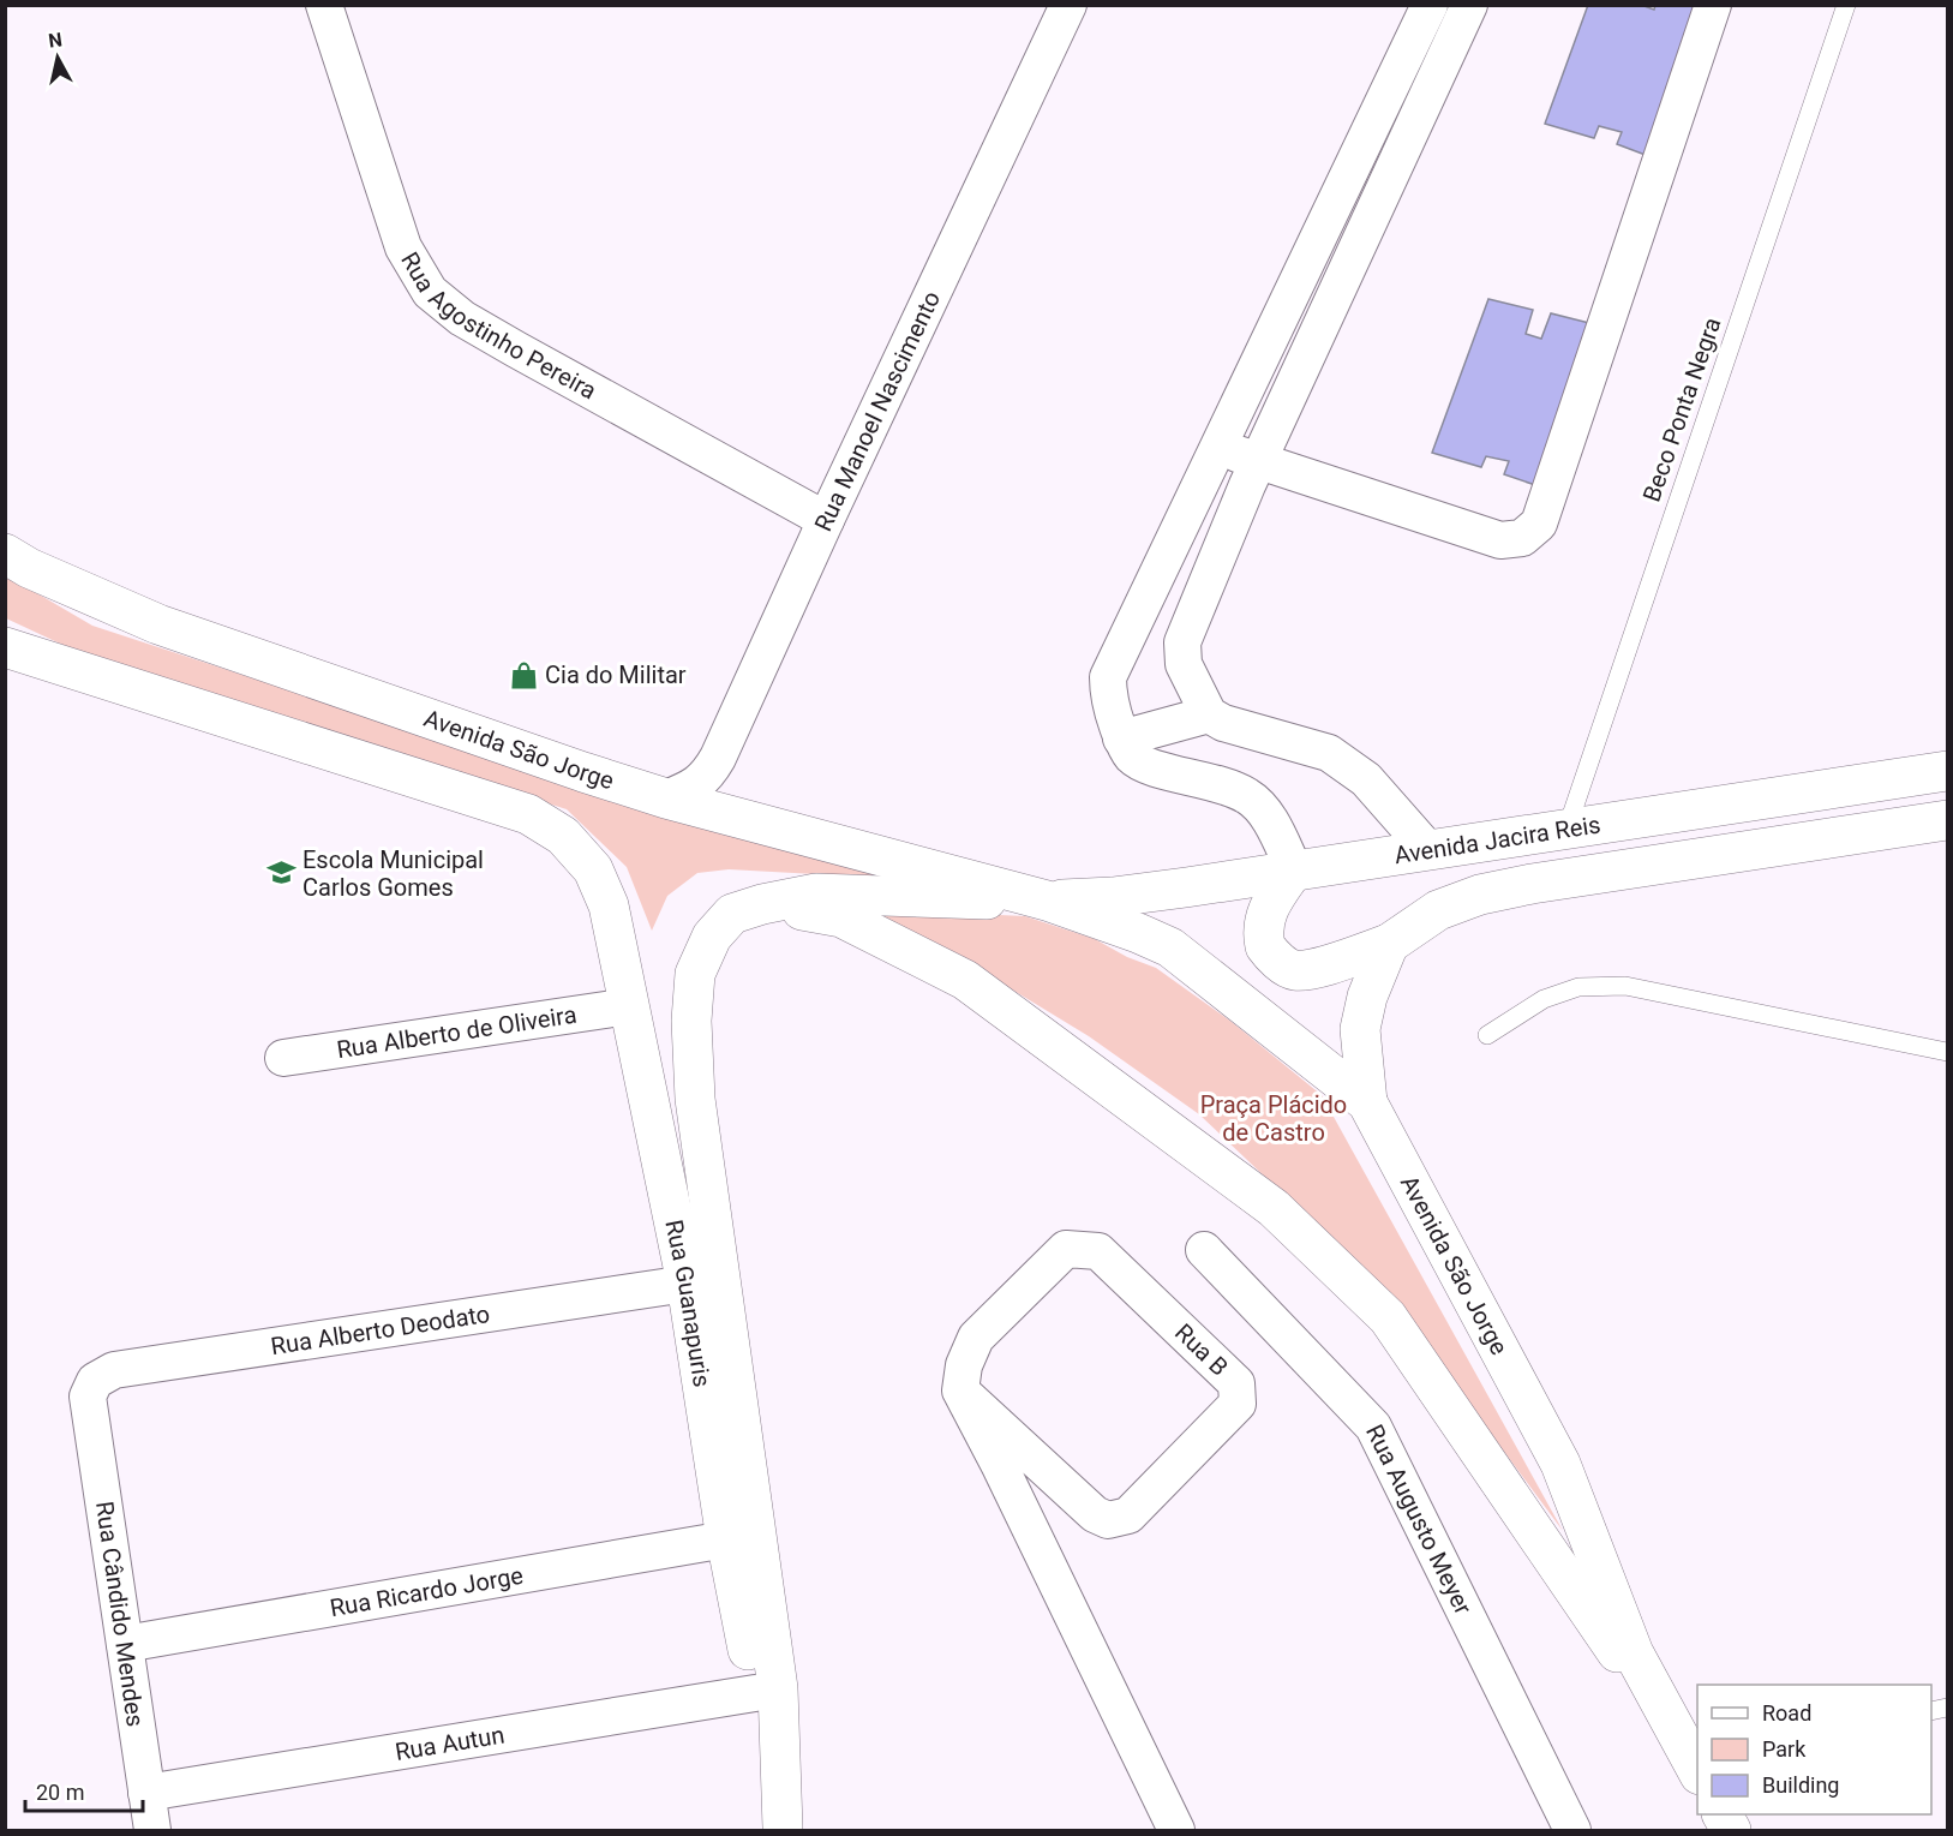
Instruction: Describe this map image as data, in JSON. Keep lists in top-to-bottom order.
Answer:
{
  "streets": {
    "main road": ["Avenida São Jorge", "Avenida Jacira Reis", "Rua Guanapuris"],
    "street": [
      "Rua Agostinho Pereira",
      "Rua Manoel Nascimento",
      "Rua Alberto de Oliveira",
      "Rua Alberto Deodato",
      "Rua B",
      "Rua Augusto Meyer",
      "Rua Ricardo Jorge",
      "Rua Cândido Mendes",
      "Rua Autun"
    ],
    "lane": ["Beco Ponta Negra"]
  },
  "crossings": [
    ["Rua Agostinho Pereira", "Rua Manoel Nascimento"],
    ["Beco Ponta Negra", "Avenida Jacira Reis"],
    ["Rua Manoel Nascimento", "Avenida São Jorge"],
    ["Avenida São Jorge", "Avenida Jacira Reis"],
    ["Avenida São Jorge", "Rua Guanapuris"],
    ["Rua Alberto de Oliveira", "Rua Guanapuris"],
    ["Rua Guanapuris", "Rua Alberto Deodato"],
    ["Rua Guanapuris", "Rua Ricardo Jorge"],
    ["Rua Guanapuris", "Rua Autun"],
    ["Rua Alberto Deodato", "Rua Cândido Mendes"],
    ["Rua Ricardo Jorge", "Rua Cândido Mendes"],
    ["Rua Cândido Mendes", "Rua Autun"]
  ],
  "parks": ["Praça Plácido de Castro"],
  "places": {
    "shop": ["Cia do Militar"],
    "school or university": ["Escola Municipal Carlos Gomes"]
  },
  "legend": ["Road", "Park", "Building"],
  "scale_bar": "20 m",
  "north": "top"
}
